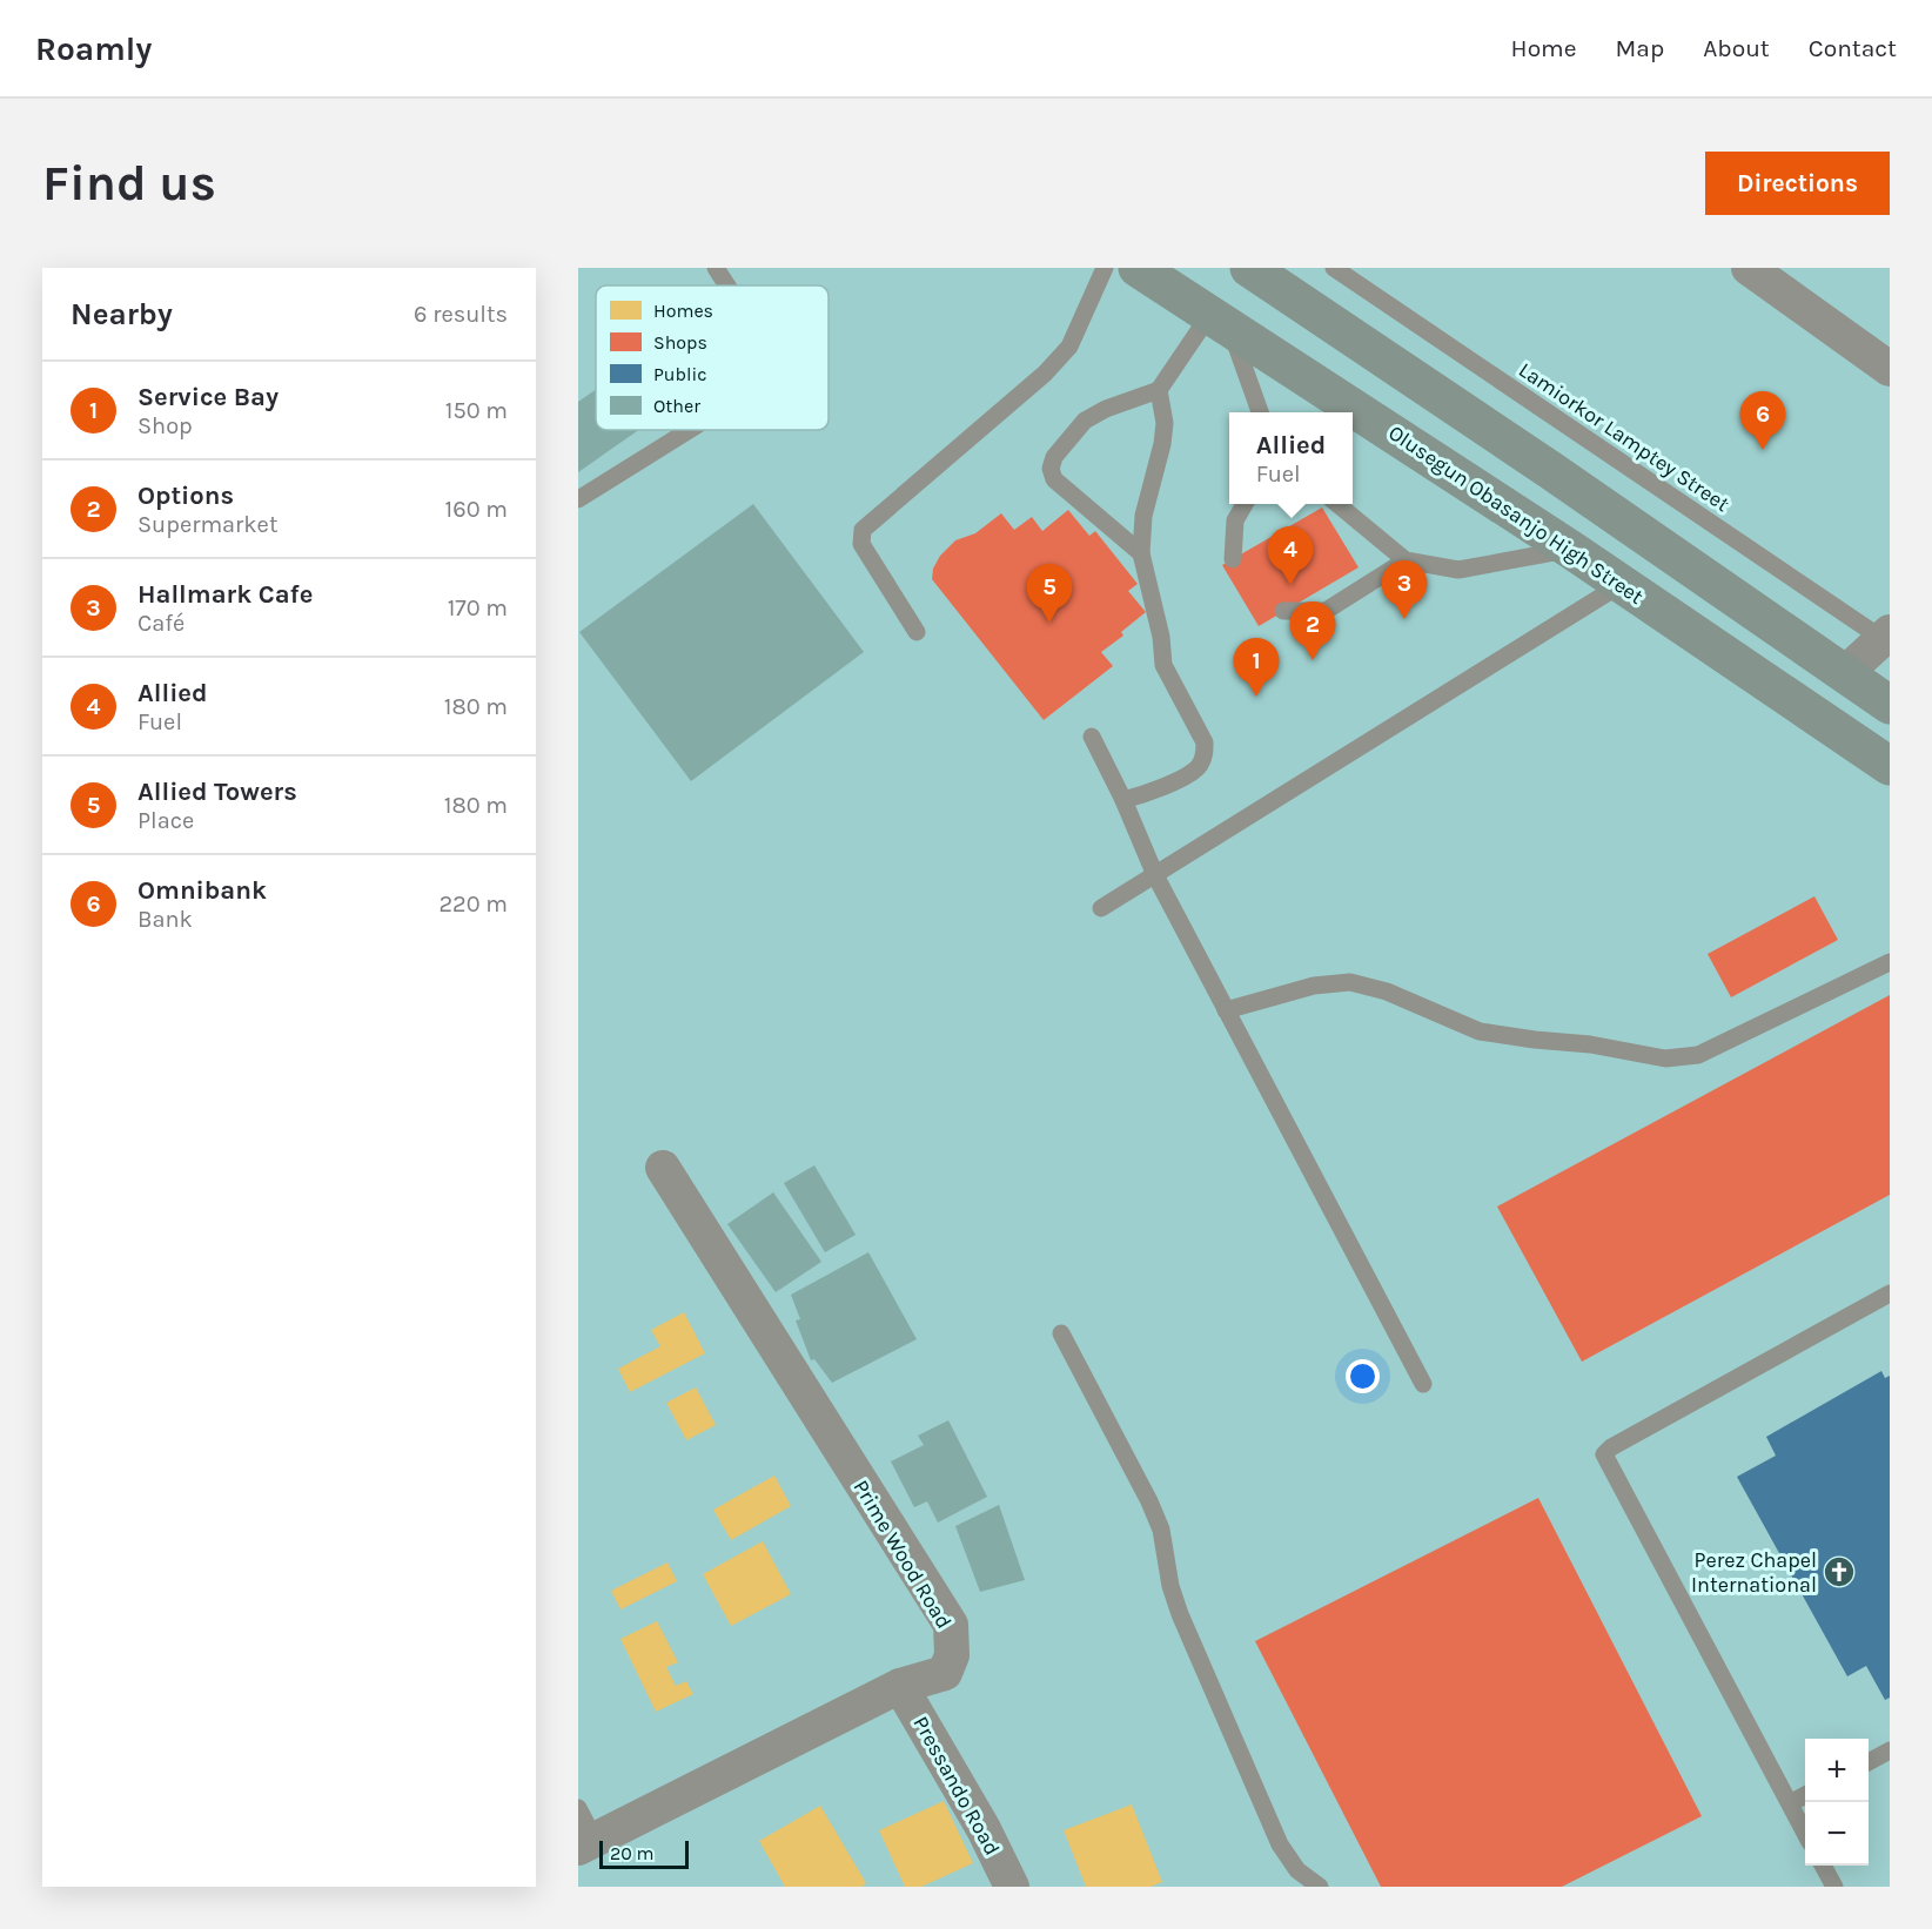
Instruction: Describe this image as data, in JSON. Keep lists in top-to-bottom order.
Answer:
{
  "streets": {
    "main road": ["Olusegun Obasanjo High Street"],
    "street": ["Prime Wood Road", "Pressando Road"],
    "lane": ["Lamiorkor Lamptey Street"]
  },
  "crossings": [
    ["Prime Wood Road", "Pressando Road"]
  ],
  "places": {
    "church": ["Perez Chapel International"]
  },
  "legend": [
    "Homes",
    "Shops",
    "Public",
    "Other"
  ],
  "scale_bar": "20 m",
  "page": {
    "header": "Roamly",
    "nav": [
      "Home",
      "Map",
      "About",
      "Contact"
    ],
    "buttons": "Directions",
    "title": "Find us",
    "heading": ["Nearby", "6 results"],
    "list": [
      {
        "mark": "1",
        "name": "Service Bay",
        "note": "Shop",
        "value": "150 m"
      },
      {
        "mark": "2",
        "name": "Options",
        "note": "Supermarket",
        "value": "160 m"
      },
      {
        "mark": "3",
        "name": "Hallmark Cafe",
        "note": "Café",
        "value": "170 m"
      },
      {
        "mark": "4",
        "name": "Allied",
        "note": "Fuel",
        "value": "180 m"
      },
      {
        "mark": "5",
        "name": "Allied Towers",
        "note": "Place",
        "value": "180 m"
      },
      {
        "mark": "6",
        "name": "Omnibank",
        "note": "Bank",
        "value": "220 m"
      }
    ],
    "pins": [
      "6",
      "4",
      "3",
      "5",
      "2",
      "1"
    ],
    "popup": ["Allied", "Fuel"],
    "map_buttons": ["+", "−"],
    "scale": "20 m"
  }
}
